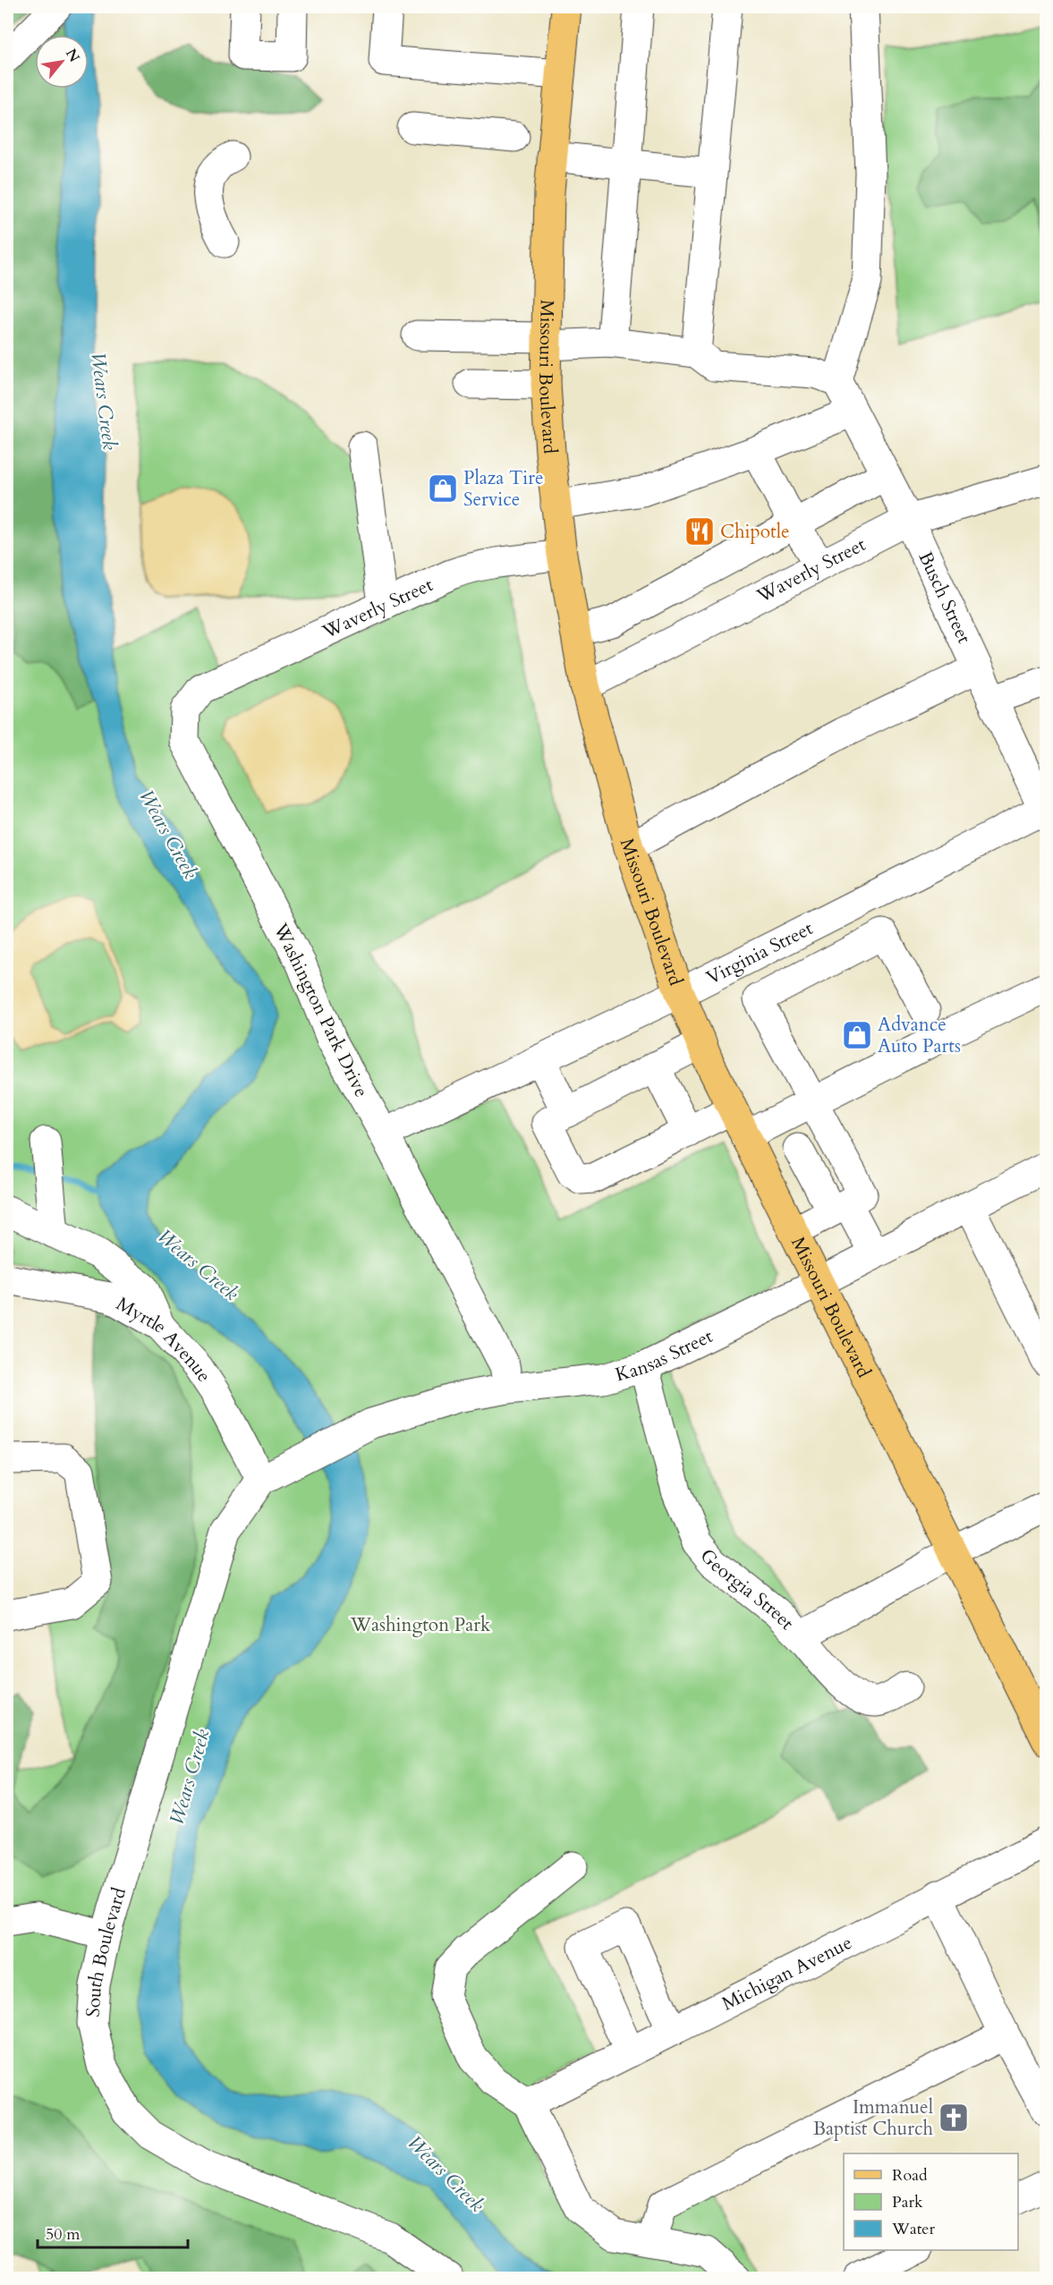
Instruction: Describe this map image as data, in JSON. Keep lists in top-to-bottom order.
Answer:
{
  "streets": {
    "main road": ["Missouri Boulevard"],
    "street": [
      "Waverly Street",
      "Busch Street",
      "Virginia Street",
      "Washington Park Drive",
      "Myrtle Avenue",
      "Kansas Street",
      "Georgia Street",
      "South Boulevard",
      "Michigan Avenue"
    ]
  },
  "crossings": [
    ["Missouri Boulevard", "Waverly Street"],
    ["Missouri Boulevard", "Virginia Street"],
    ["Missouri Boulevard", "Kansas Street"],
    ["Missouri Boulevard", "Georgia Street"],
    ["Waverly Street", "Busch Street"],
    ["Waverly Street", "Washington Park Drive"],
    ["Busch Street", "Virginia Street"],
    ["Virginia Street", "Washington Park Drive"],
    ["Washington Park Drive", "Kansas Street"],
    ["Myrtle Avenue", "Kansas Street"],
    ["Myrtle Avenue", "South Boulevard"],
    ["Kansas Street", "Georgia Street"],
    ["Kansas Street", "South Boulevard"]
  ],
  "water": ["Wears Creek"],
  "parks": ["Washington Park"],
  "places": {
    "shop": ["Plaza Tire Service", "Advance Auto Parts"],
    "restaurant": ["Chipotle"],
    "church": ["Immanuel Baptist Church"]
  },
  "legend": ["Road", "Park", "Water"],
  "scale_bar": "50 m",
  "north": "top right"
}
